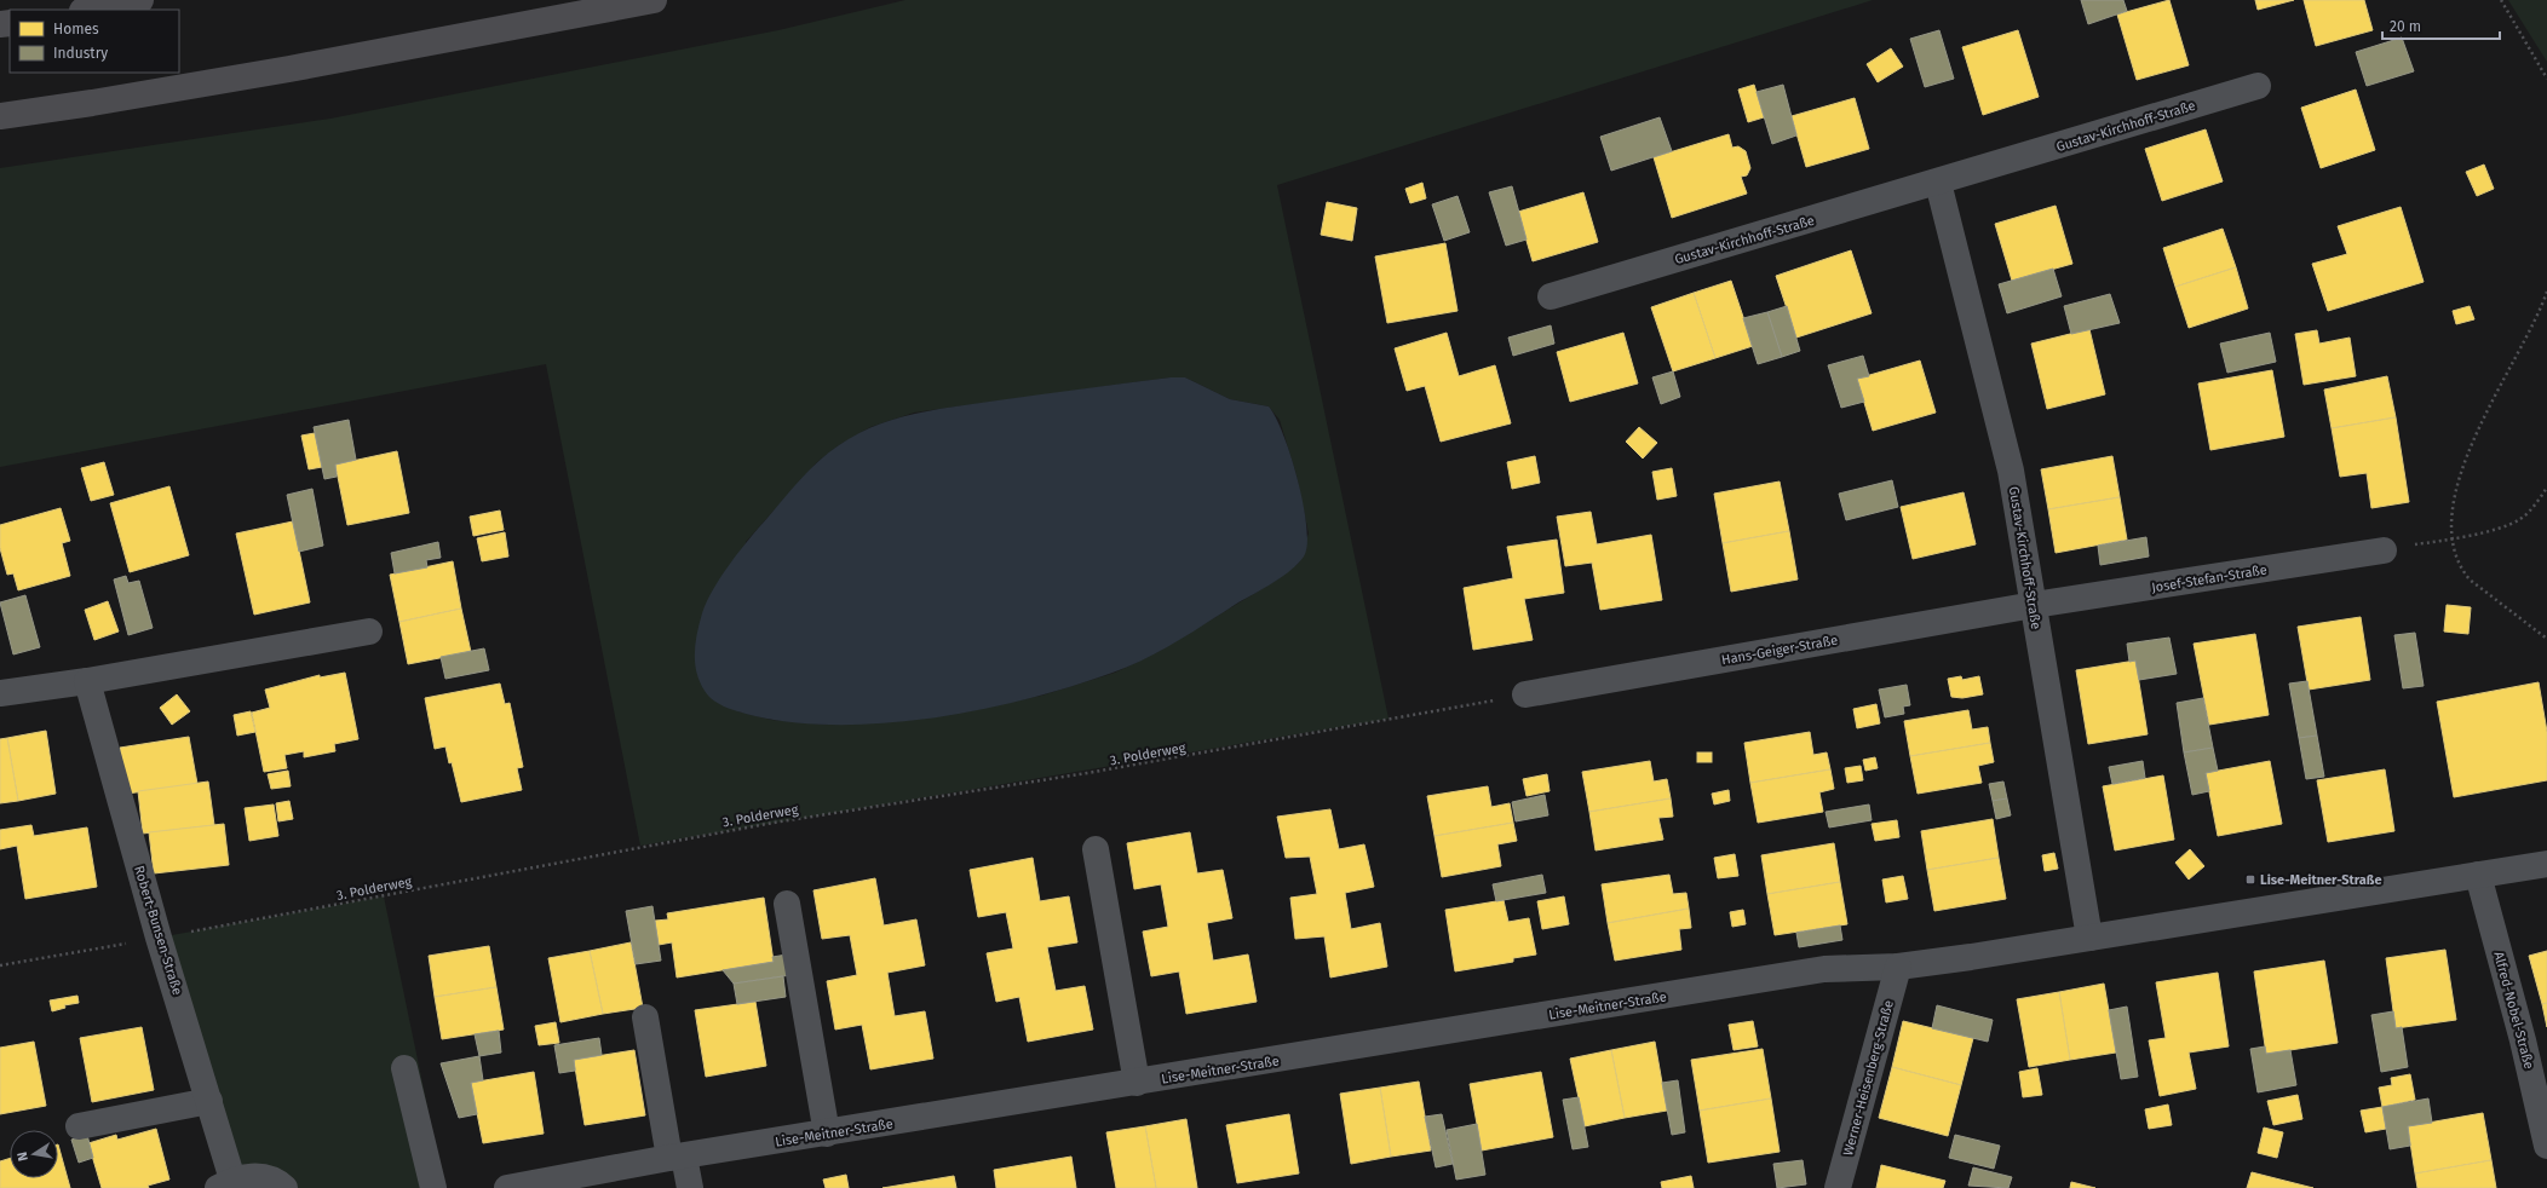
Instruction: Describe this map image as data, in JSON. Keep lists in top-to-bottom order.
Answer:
{
  "streets": {
    "street": [
      "Gustav-Kirchhoff-Straße",
      "Josef-Stefan-Straße",
      "Hans-Geiger-Straße",
      "Robert-Bunsen-Straße",
      "Lise-Meitner-Straße",
      "Alfred-Nobel-Straße",
      "Werner-Heisenberg-Straße"
    ],
    "path": ["3. Polderweg"]
  },
  "crossings": [
    ["Gustav-Kirchhoff-Straße", "Josef-Stefan-Straße"],
    ["Gustav-Kirchhoff-Straße", "Hans-Geiger-Straße"],
    ["Gustav-Kirchhoff-Straße", "Lise-Meitner-Straße"],
    ["Josef-Stefan-Straße", "Hans-Geiger-Straße"],
    ["Hans-Geiger-Straße", "3. Polderweg"],
    ["3. Polderweg", "Robert-Bunsen-Straße"],
    ["Lise-Meitner-Straße", "Alfred-Nobel-Straße"],
    ["Lise-Meitner-Straße", "Werner-Heisenberg-Straße"]
  ],
  "places": {
    "transit": ["Lise-Meitner-Straße"]
  },
  "legend": ["Homes", "Industry"],
  "scale_bar": "20 m",
  "north": "left"
}
